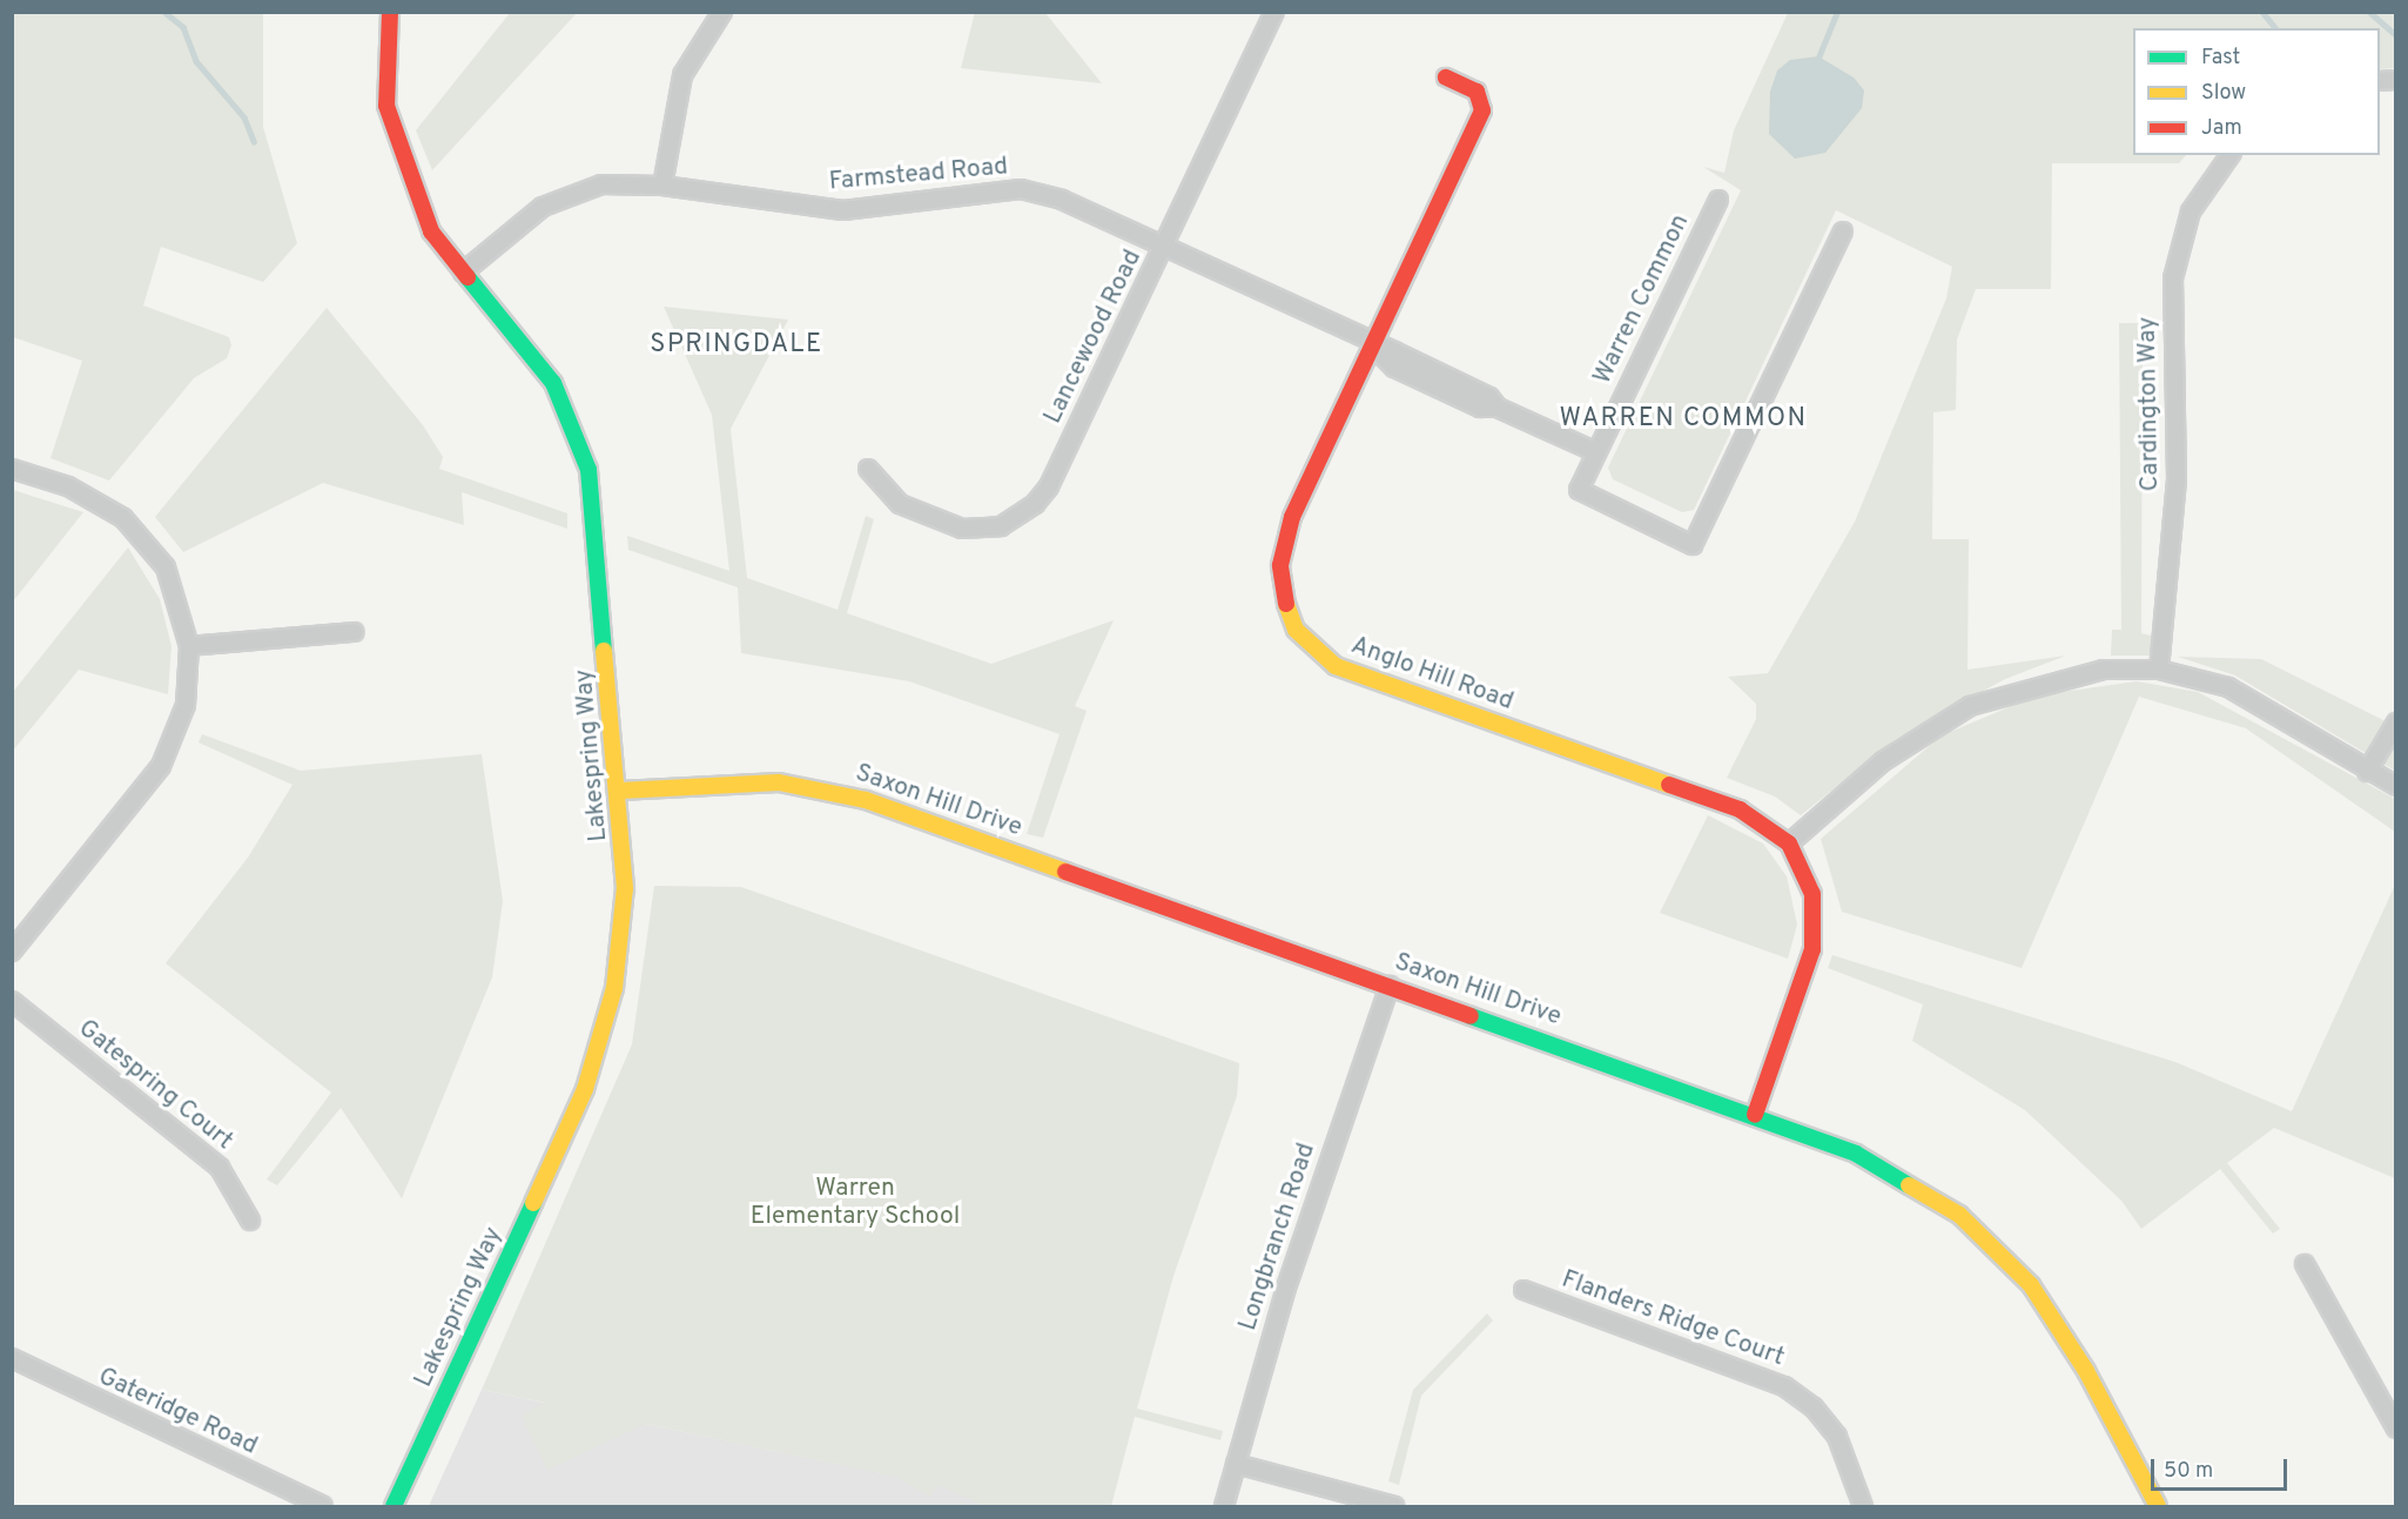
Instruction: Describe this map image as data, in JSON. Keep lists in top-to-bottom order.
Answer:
{
  "streets": {
    "street": [
      "Farmstead Road",
      "Warren Common",
      "Lancewood Road",
      "Cardington Way",
      "Anglo Hill Road",
      "Lakespring Way",
      "Saxon Hill Drive",
      "Gatespring Court",
      "Longbranch Road",
      "Flanders Ridge Court",
      "Gateridge Road"
    ]
  },
  "crossings": [
    ["Farmstead Road", "Warren Common"],
    ["Farmstead Road", "Lancewood Road"],
    ["Farmstead Road", "Anglo Hill Road"],
    ["Farmstead Road", "Lakespring Way"],
    ["Lakespring Way", "Saxon Hill Drive"],
    ["Saxon Hill Drive", "Longbranch Road"]
  ],
  "districts": ["SPRINGDALE", "WARREN COMMON"],
  "parks": ["Warren Elementary School"],
  "legend": ["Fast", "Slow", "Jam"],
  "scale_bar": "50 m"
}
